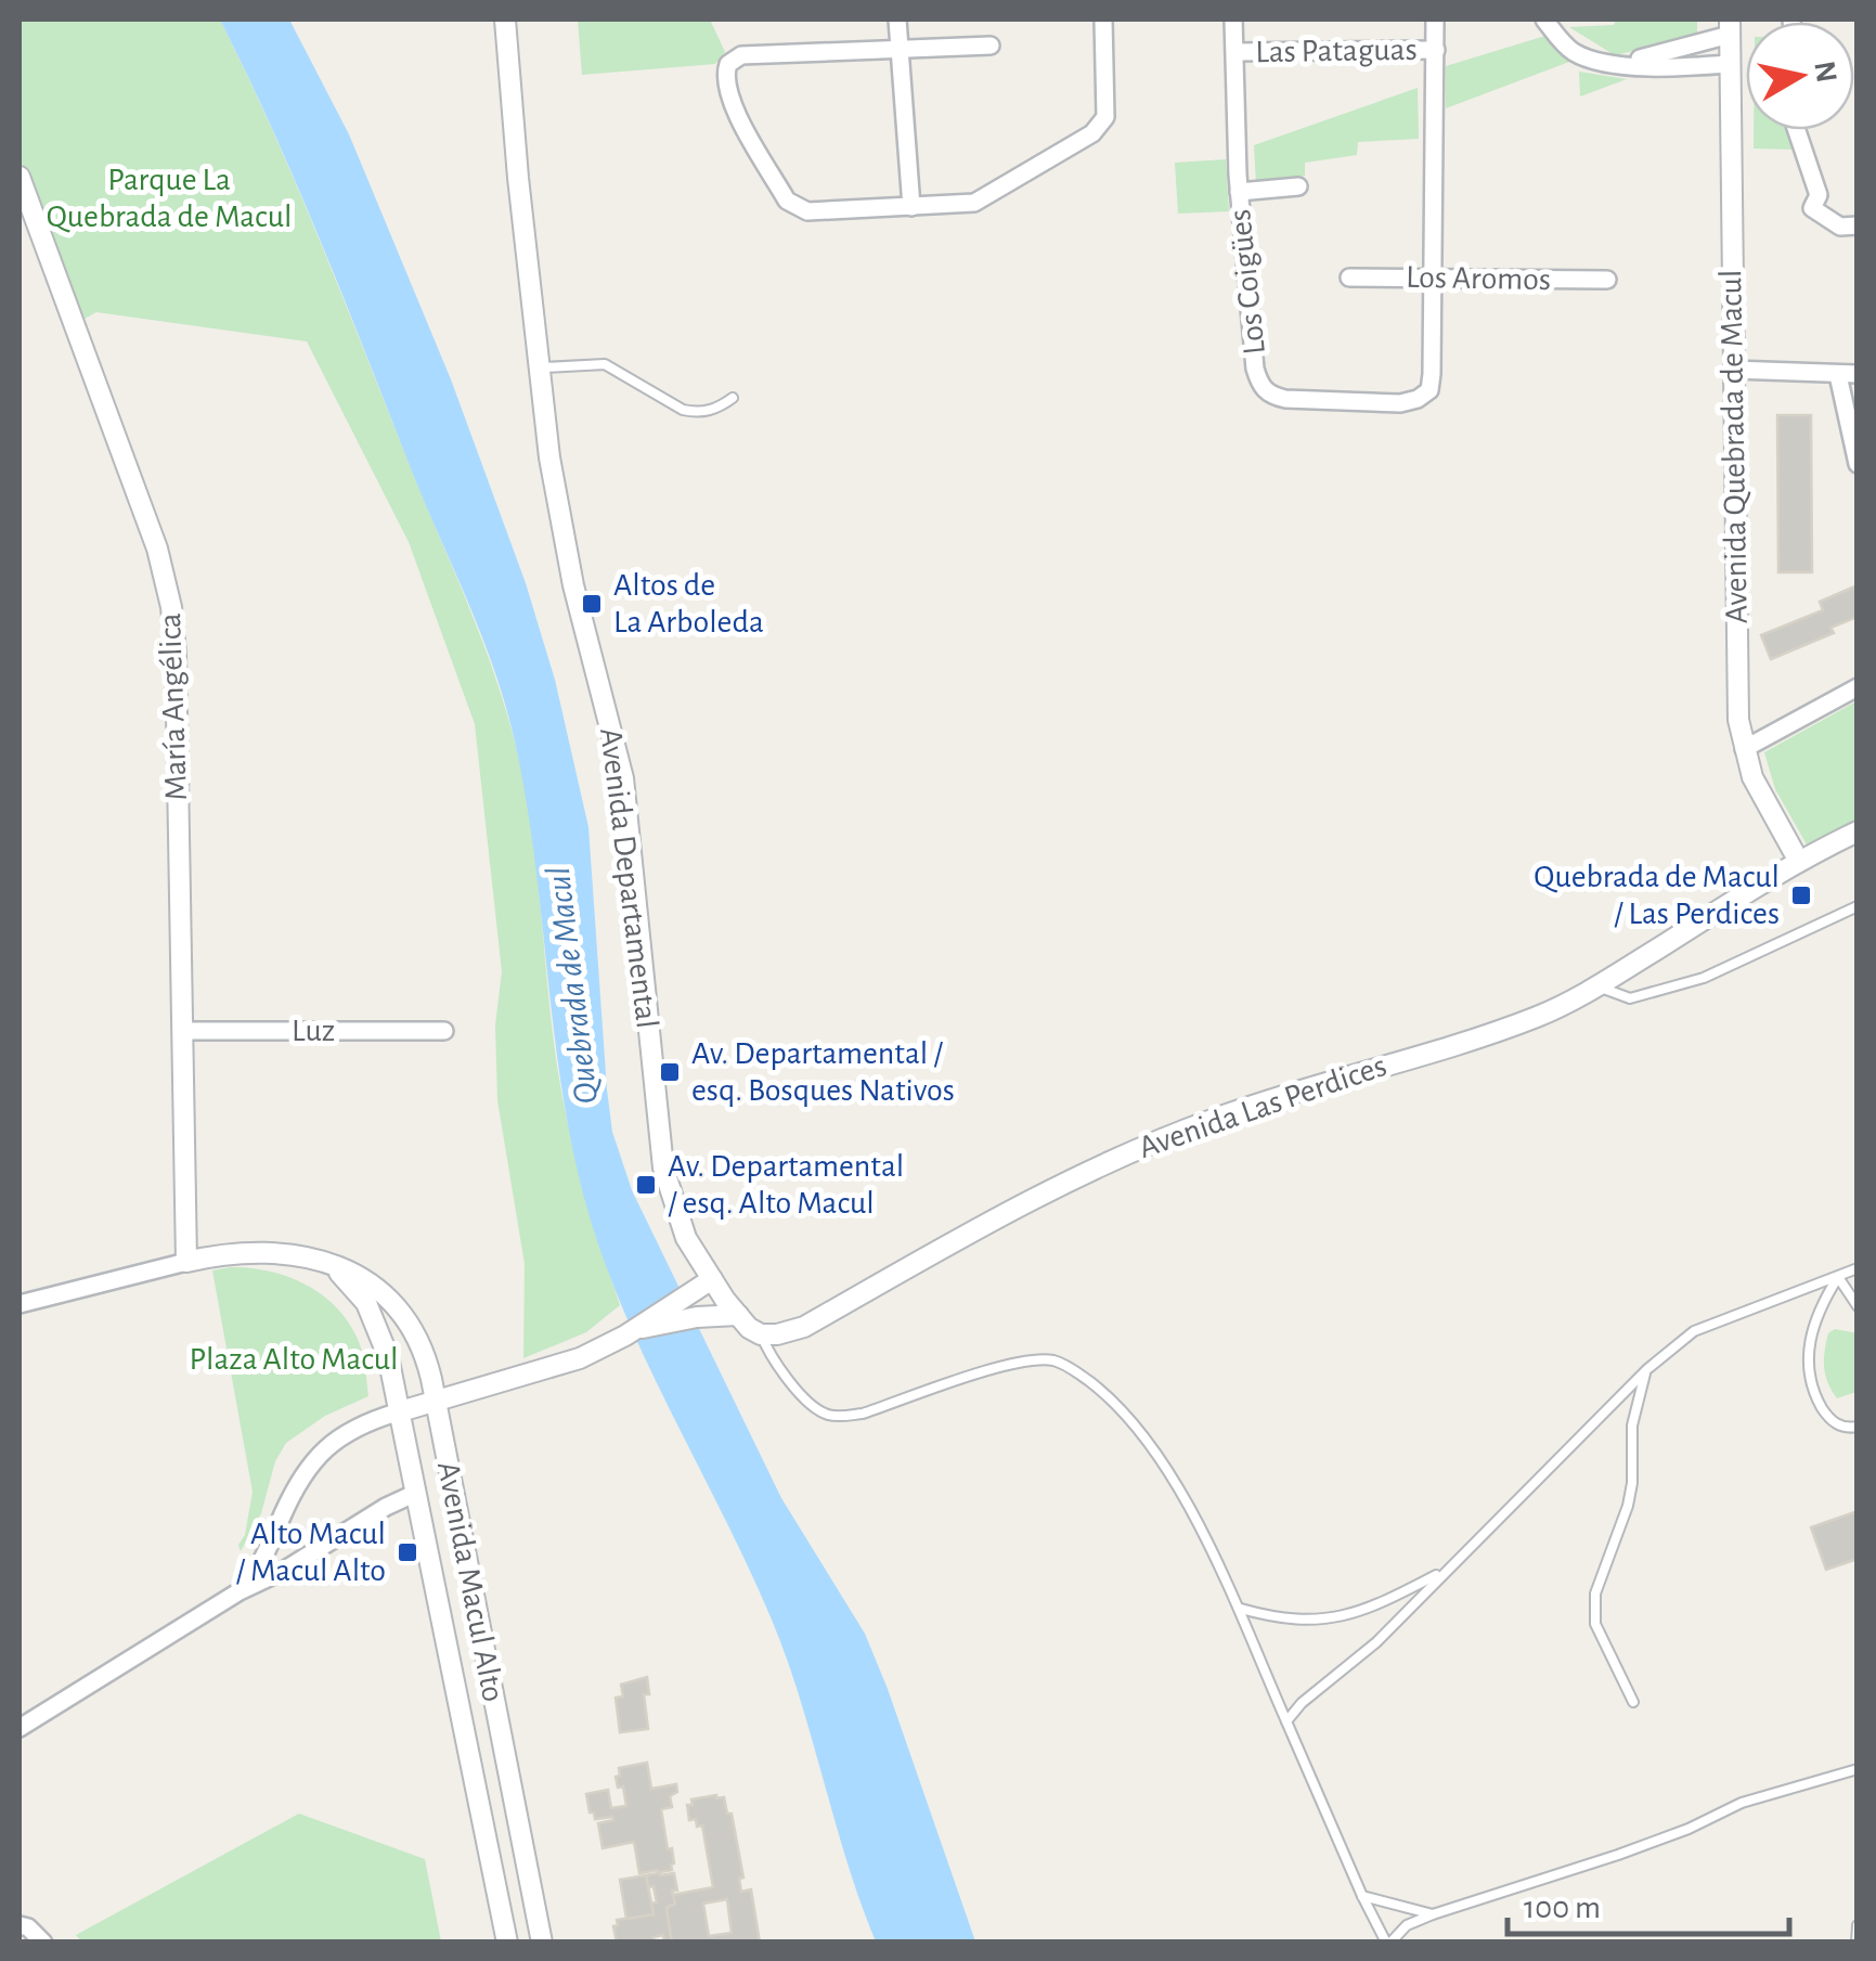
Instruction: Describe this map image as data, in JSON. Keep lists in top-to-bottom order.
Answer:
{
  "streets": {
    "street": [
      "Las Pataguas",
      "Los Aromos",
      "Los Coigües",
      "Avenida Quebrada de Macul",
      "María Angélica",
      "Avenida Departamental",
      "Luz",
      "Avenida Las Perdices",
      "Avenida Macul Alto"
    ]
  },
  "crossings": [
    ["Las Pataguas", "Los Coigües"],
    ["Los Aromos", "Los Coigües"],
    ["Avenida Quebrada de Macul", "Avenida Las Perdices"],
    ["María Angélica", "Luz"],
    ["María Angélica", "Avenida Macul Alto"]
  ],
  "water": ["Quebrada de Macul"],
  "parks": ["Parque La Quebrada de Macul", "Plaza Alto Macul"],
  "places": {
    "transit": [
      "Altos de La Arboleda",
      "Quebrada de Macul / Las Perdices",
      "Av. Departamental / esq. Bosques Nativos",
      "Av. Departamental / esq. Alto Macul",
      "Alto Macul / Macul Alto"
    ]
  },
  "scale_bar": "100 m",
  "north": "right"
}
